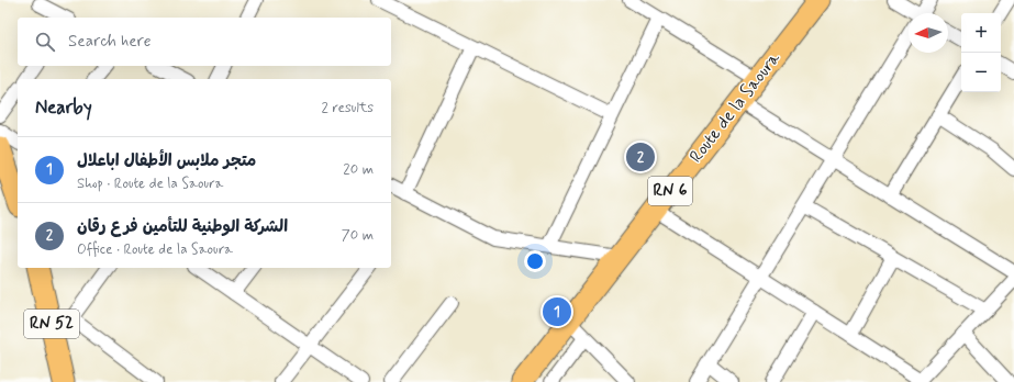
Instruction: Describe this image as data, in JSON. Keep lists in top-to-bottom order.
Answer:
{
  "streets": {
    "main road": ["Route de la Saoura", "RN 6", "RN 52"]
  },
  "north": "left",
  "page": {
    "map_buttons": ["+", "−"],
    "search": "Search here",
    "heading": ["Nearby", "2 results"],
    "list": [
      {
        "mark": "1",
        "name": "متجر ملابس الأطفال اباعلال",
        "note": "Shop · Route de la Saoura",
        "value": "20 m"
      },
      {
        "mark": "2",
        "name": "الشركة الوطنية للتأمين فرع رقان",
        "note": "Office · Route de la Saoura",
        "value": "70 m"
      }
    ],
    "pins": ["2", "1"]
  }
}
